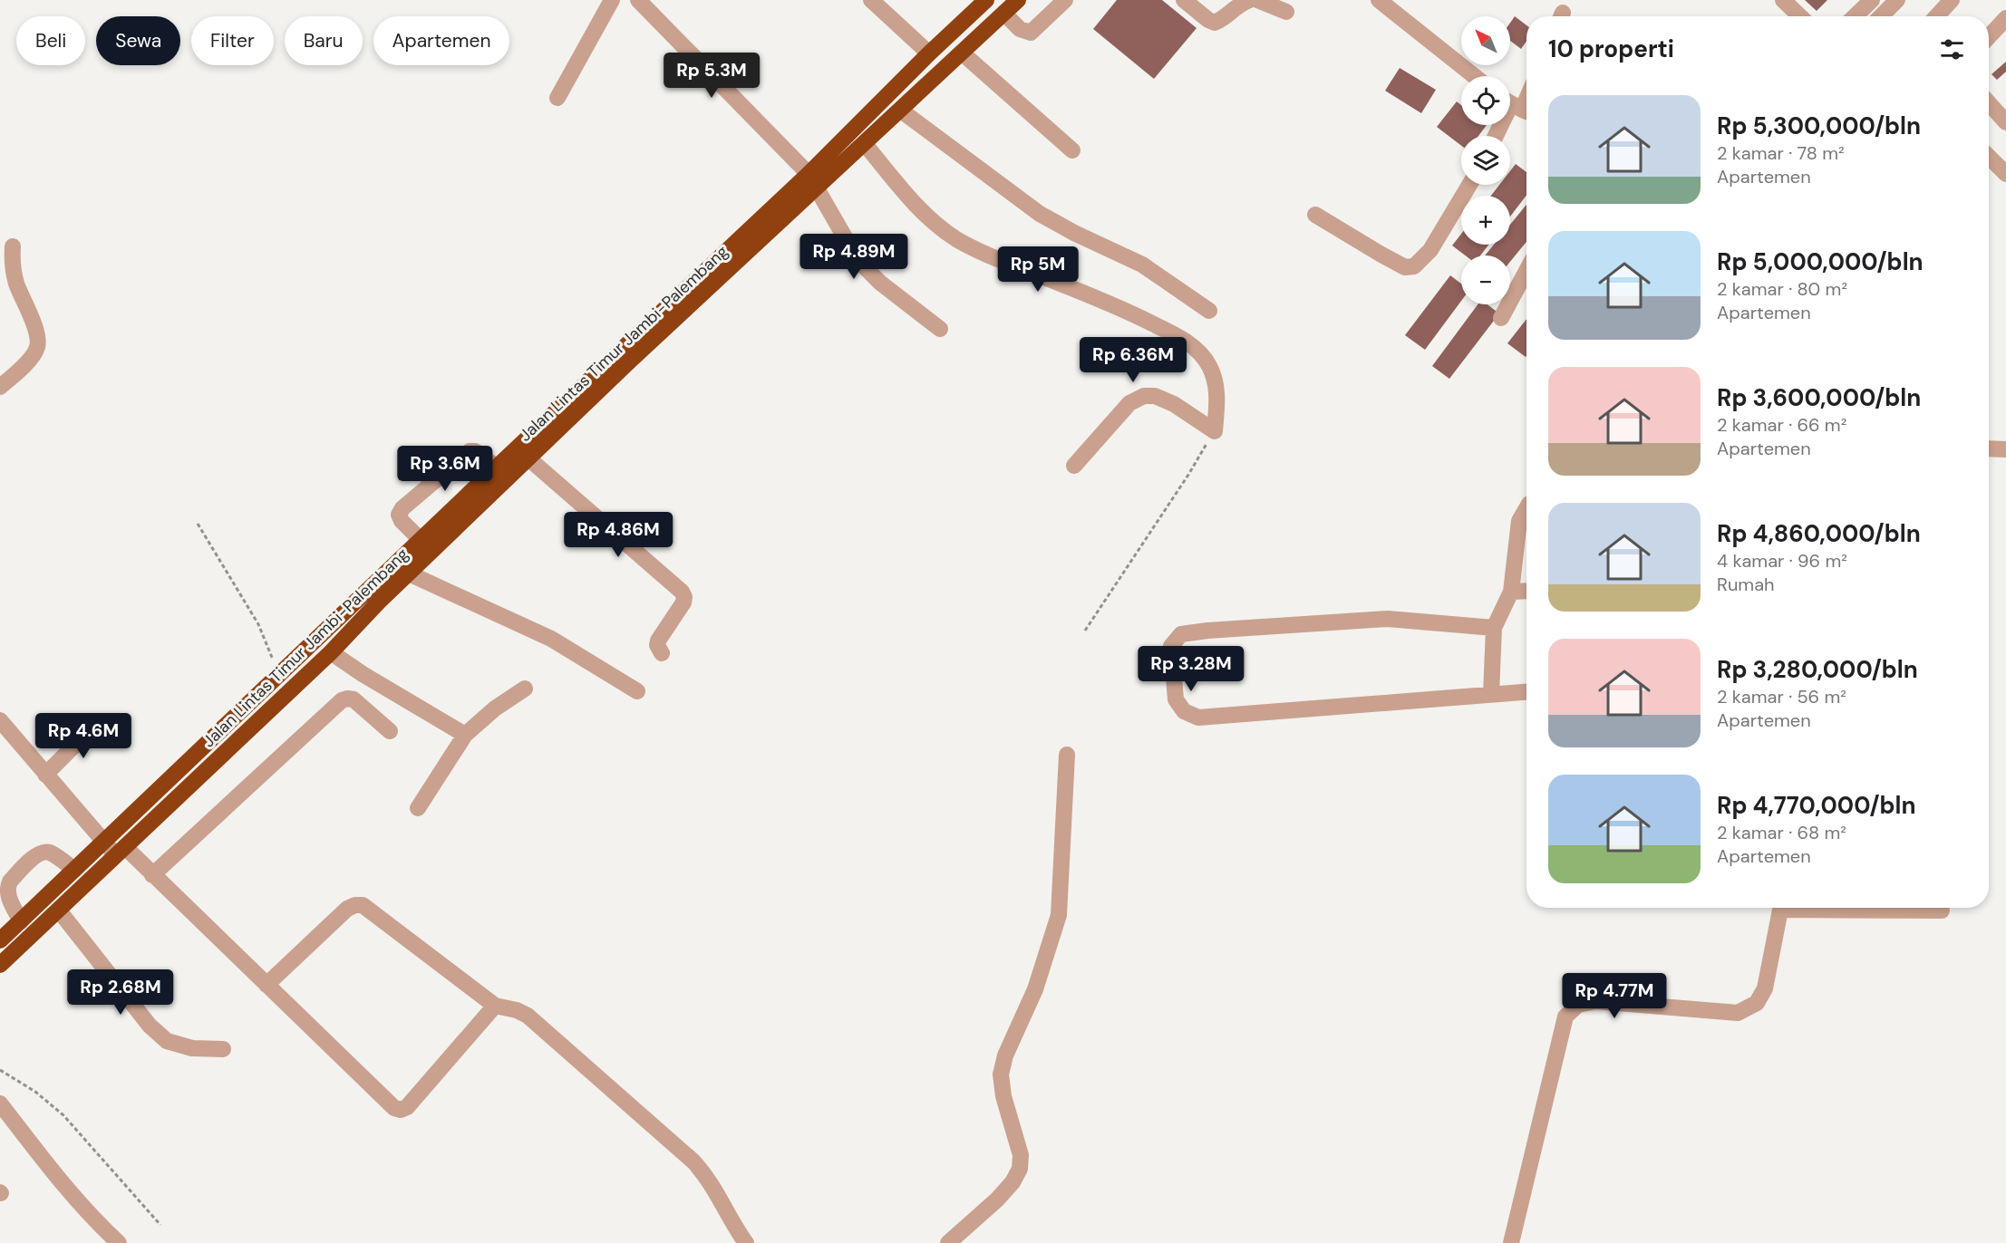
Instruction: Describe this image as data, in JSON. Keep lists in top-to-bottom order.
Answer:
{
  "streets": {
    "highway": ["Jalan Lintas Timur Jambi-Palembang"]
  },
  "north": "top left",
  "page": {
    "map_buttons": ["+", "−"],
    "chip": [
      "Beli",
      "Sewa",
      "Filter",
      "Baru",
      "Apartemen"
    ],
    "heading": "10 properti",
    "price": [
      "Rp 5.3M",
      "Rp 4.89M",
      "Rp 5M",
      "Rp 6.36M",
      "Rp 3.6M",
      "Rp 4.86M",
      "Rp 3.28M",
      "Rp 4.6M",
      "Rp 2.68M",
      "Rp 4.77M"
    ],
    "list": [
      {
        "name": "Rp 5,300,000/bln",
        "note": "2 kamar · 78 m² · Apartemen"
      },
      {
        "name": "Rp 5,000,000/bln",
        "note": "2 kamar · 80 m² · Apartemen"
      },
      {
        "name": "Rp 3,600,000/bln",
        "note": "2 kamar · 66 m² · Apartemen"
      },
      {
        "name": "Rp 4,860,000/bln",
        "note": "4 kamar · 96 m² · Rumah"
      },
      {
        "name": "Rp 3,280,000/bln",
        "note": "2 kamar · 56 m² · Apartemen"
      },
      {
        "name": "Rp 4,770,000/bln",
        "note": "2 kamar · 68 m² · Apartemen"
      }
    ]
  }
}
